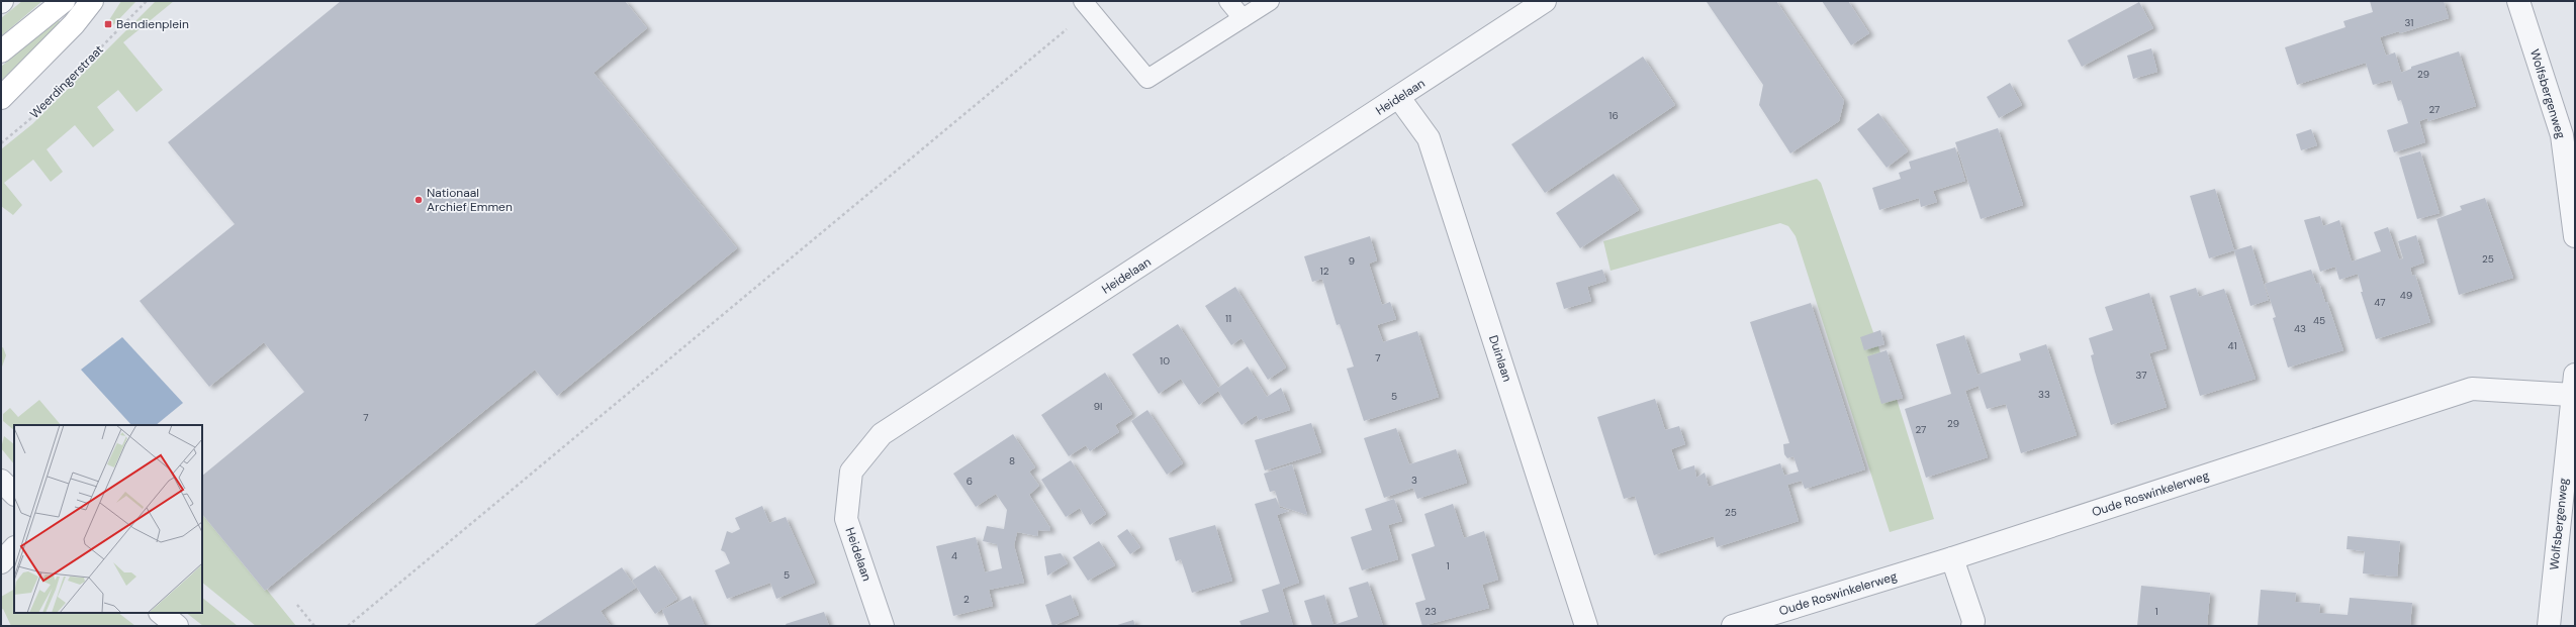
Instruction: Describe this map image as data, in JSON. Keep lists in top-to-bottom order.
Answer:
{
  "streets": {
    "street": [
      "Wolfsbergenweg",
      "Heidelaan",
      "Duinlaan",
      "Oude Roswinkelerweg"
    ],
    "path": ["Weerdingerstraat"]
  },
  "crossings": [
    ["Wolfsbergenweg", "Oude Roswinkelerweg"],
    ["Heidelaan", "Duinlaan"]
  ],
  "places": {
    "transit": ["Bendienplein"],
    "other": ["Nationaal Archief Emmen"]
  },
  "house_numbers": [
    "31",
    "29",
    "27",
    "16",
    "25",
    "9",
    "12",
    "49",
    "47",
    "11",
    "45",
    "43",
    "41",
    "7",
    "10",
    "37",
    "33",
    "5",
    "9I",
    "7",
    "29",
    "27",
    "8",
    "3",
    "6",
    "25",
    "4",
    "1",
    "5",
    "2",
    "23",
    "1"
  ]
}
